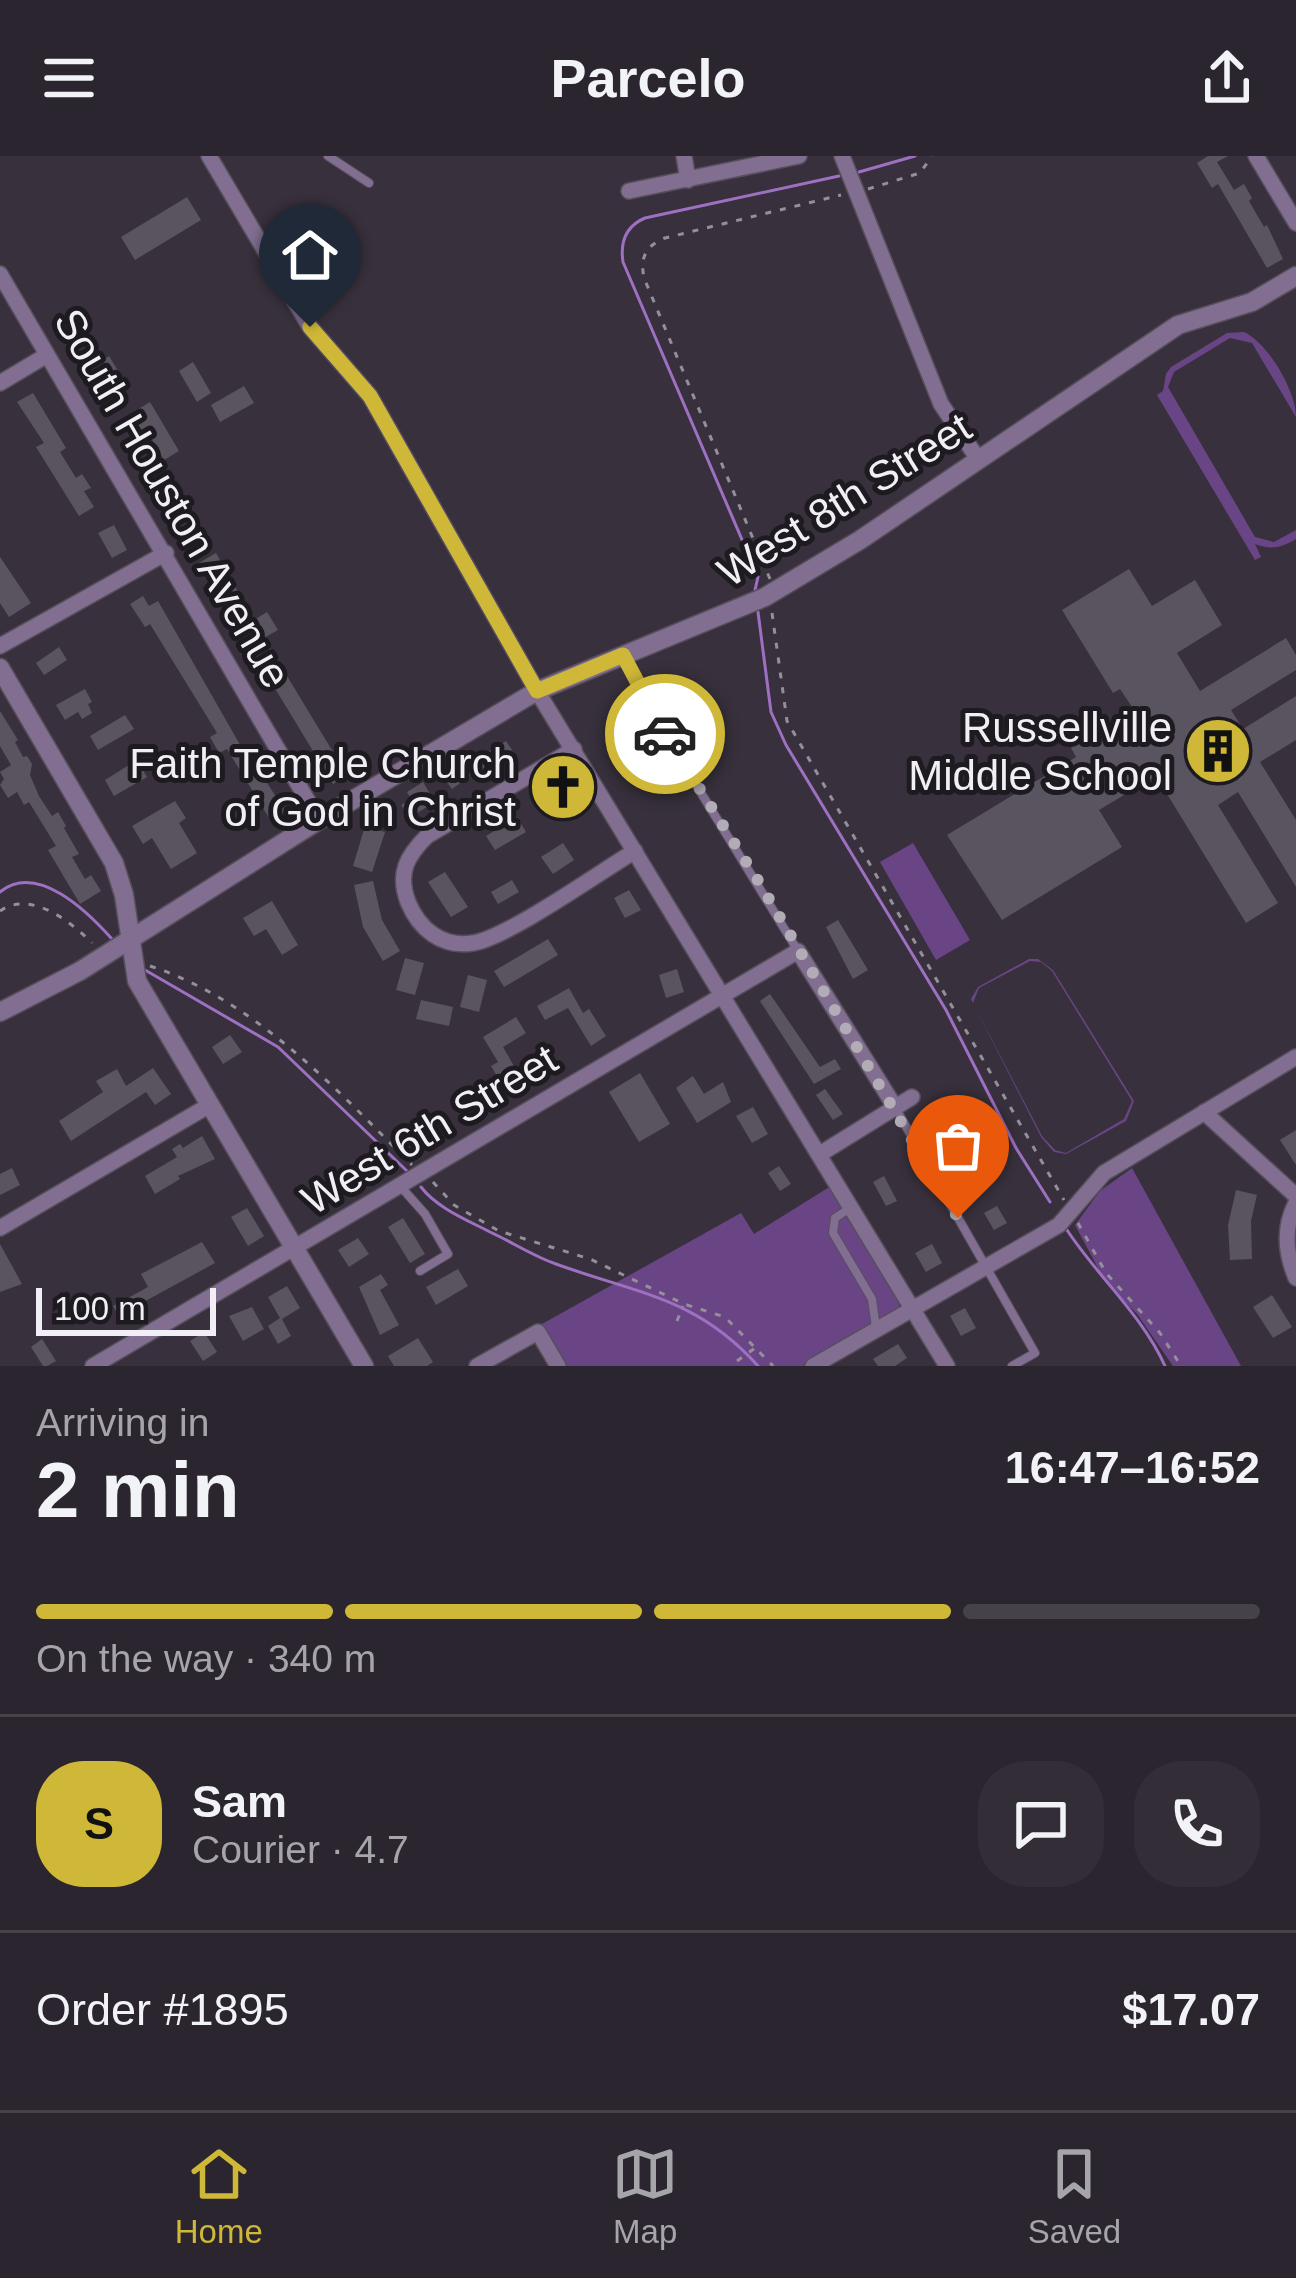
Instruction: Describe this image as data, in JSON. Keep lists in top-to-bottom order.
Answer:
{
  "streets": {
    "street": ["South Houston Avenue", "West 8th Street", "West 6th Street"]
  },
  "crossings": [
    ["South Houston Avenue", "West 8th Street"]
  ],
  "places": {
    "building": ["Russellville Middle School"],
    "church": ["Faith Temple Church of God in Christ"]
  },
  "scale_bar": "100 m",
  "page": {
    "header": "Parcelo",
    "scale": "100 m",
    "heading": ["2 min", "Arriving in", "16:47–16:52"],
    "panel": [
      "Sam",
      "Courier · 4.7",
      "Order #1895",
      "$17.07"
    ],
    "bar": "On the way · 340 m",
    "round": "S",
    "tabs": ["Home", "Map", "Saved"]
  }
}
